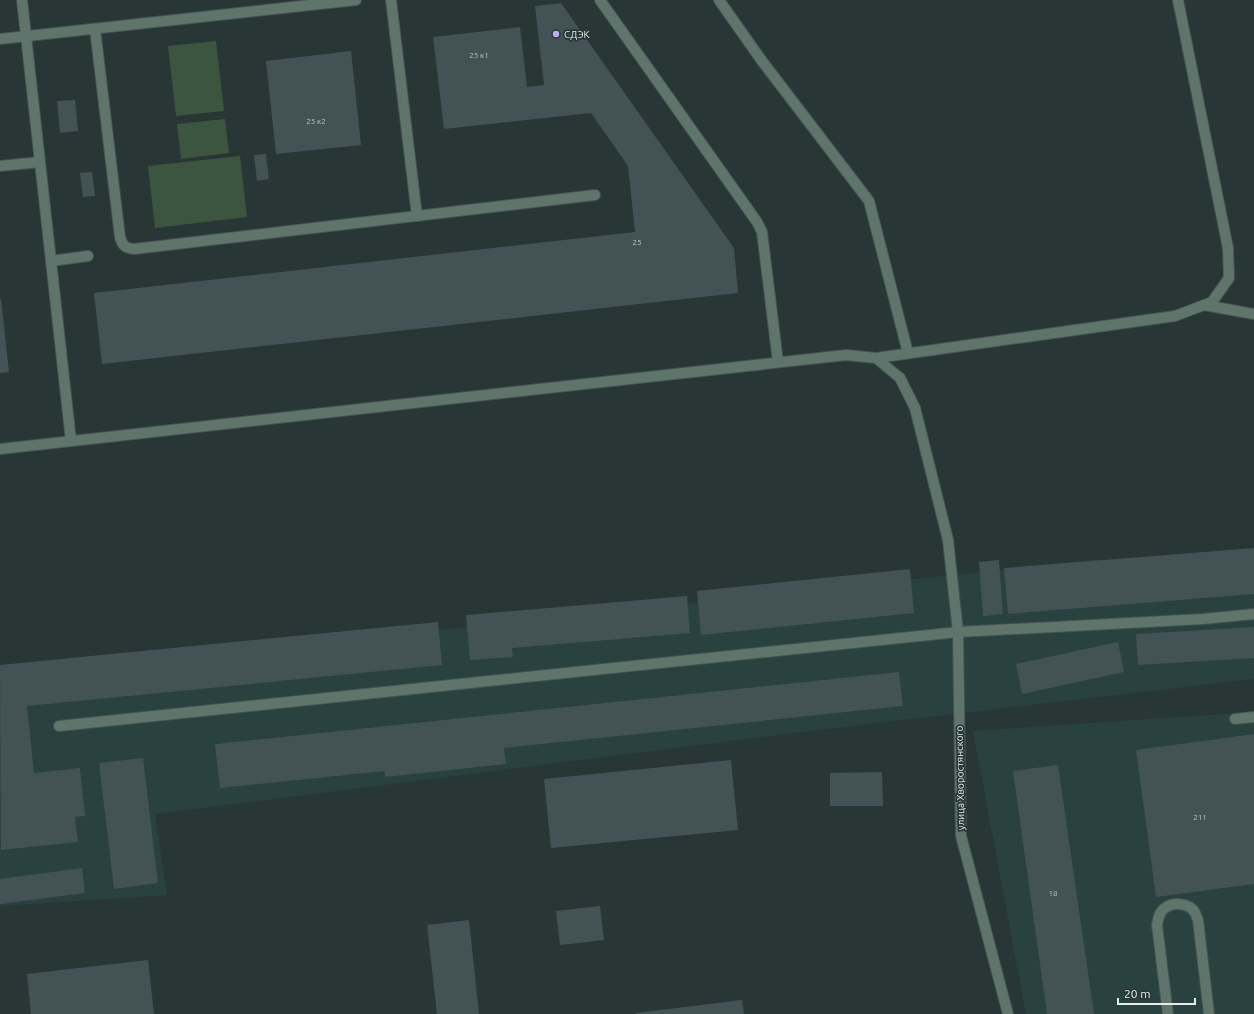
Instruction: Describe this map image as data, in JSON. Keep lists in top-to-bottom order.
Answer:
{
  "streets": {
    "street": ["улица Хворостянского"]
  },
  "places": ["СДЭК"],
  "house_numbers": [
    "25 к1",
    "25 к2",
    "25",
    "211",
    "18"
  ],
  "scale_bar": "20 m"
}
